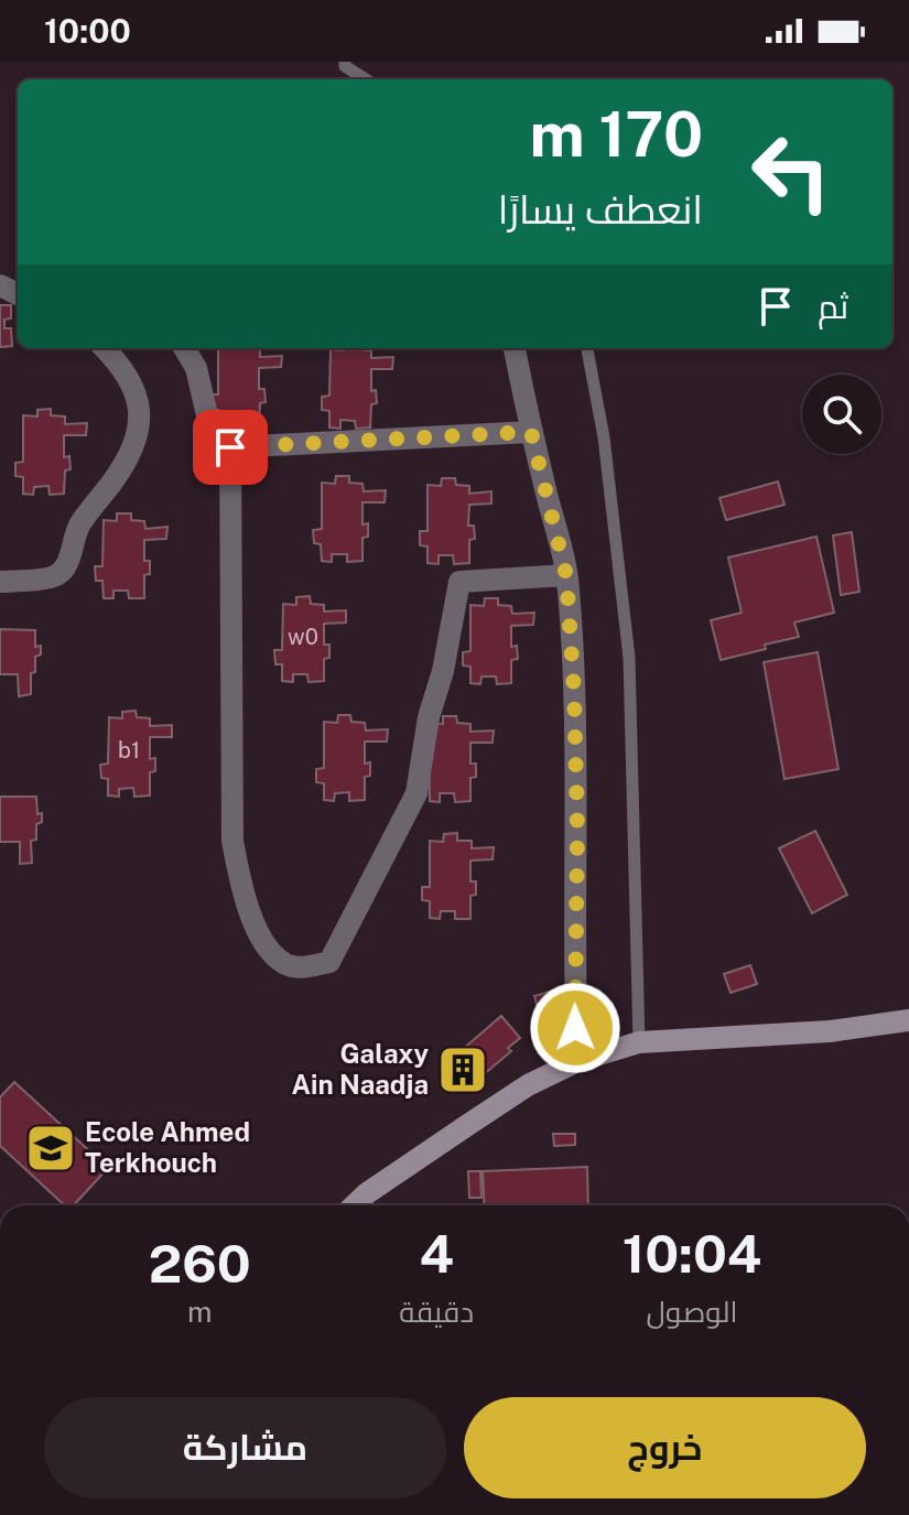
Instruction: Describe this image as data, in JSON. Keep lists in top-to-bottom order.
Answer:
{
  "places": {
    "building": ["Galaxy Ain Naadja"],
    "school or university": ["Ecole Ahmed Terkhouch"]
  },
  "house_numbers": ["w0", "b1"],
  "page": {
    "status": "10:00",
    "turn": ["170 m", "انعطف يسارًا"],
    "then": "ثم",
    "eta": [
      "10:04",
      "الوصول",
      "4",
      "دقيقة",
      "260",
      "m"
    ],
    "buttons": ["خروج", "مشاركة"]
  }
}
